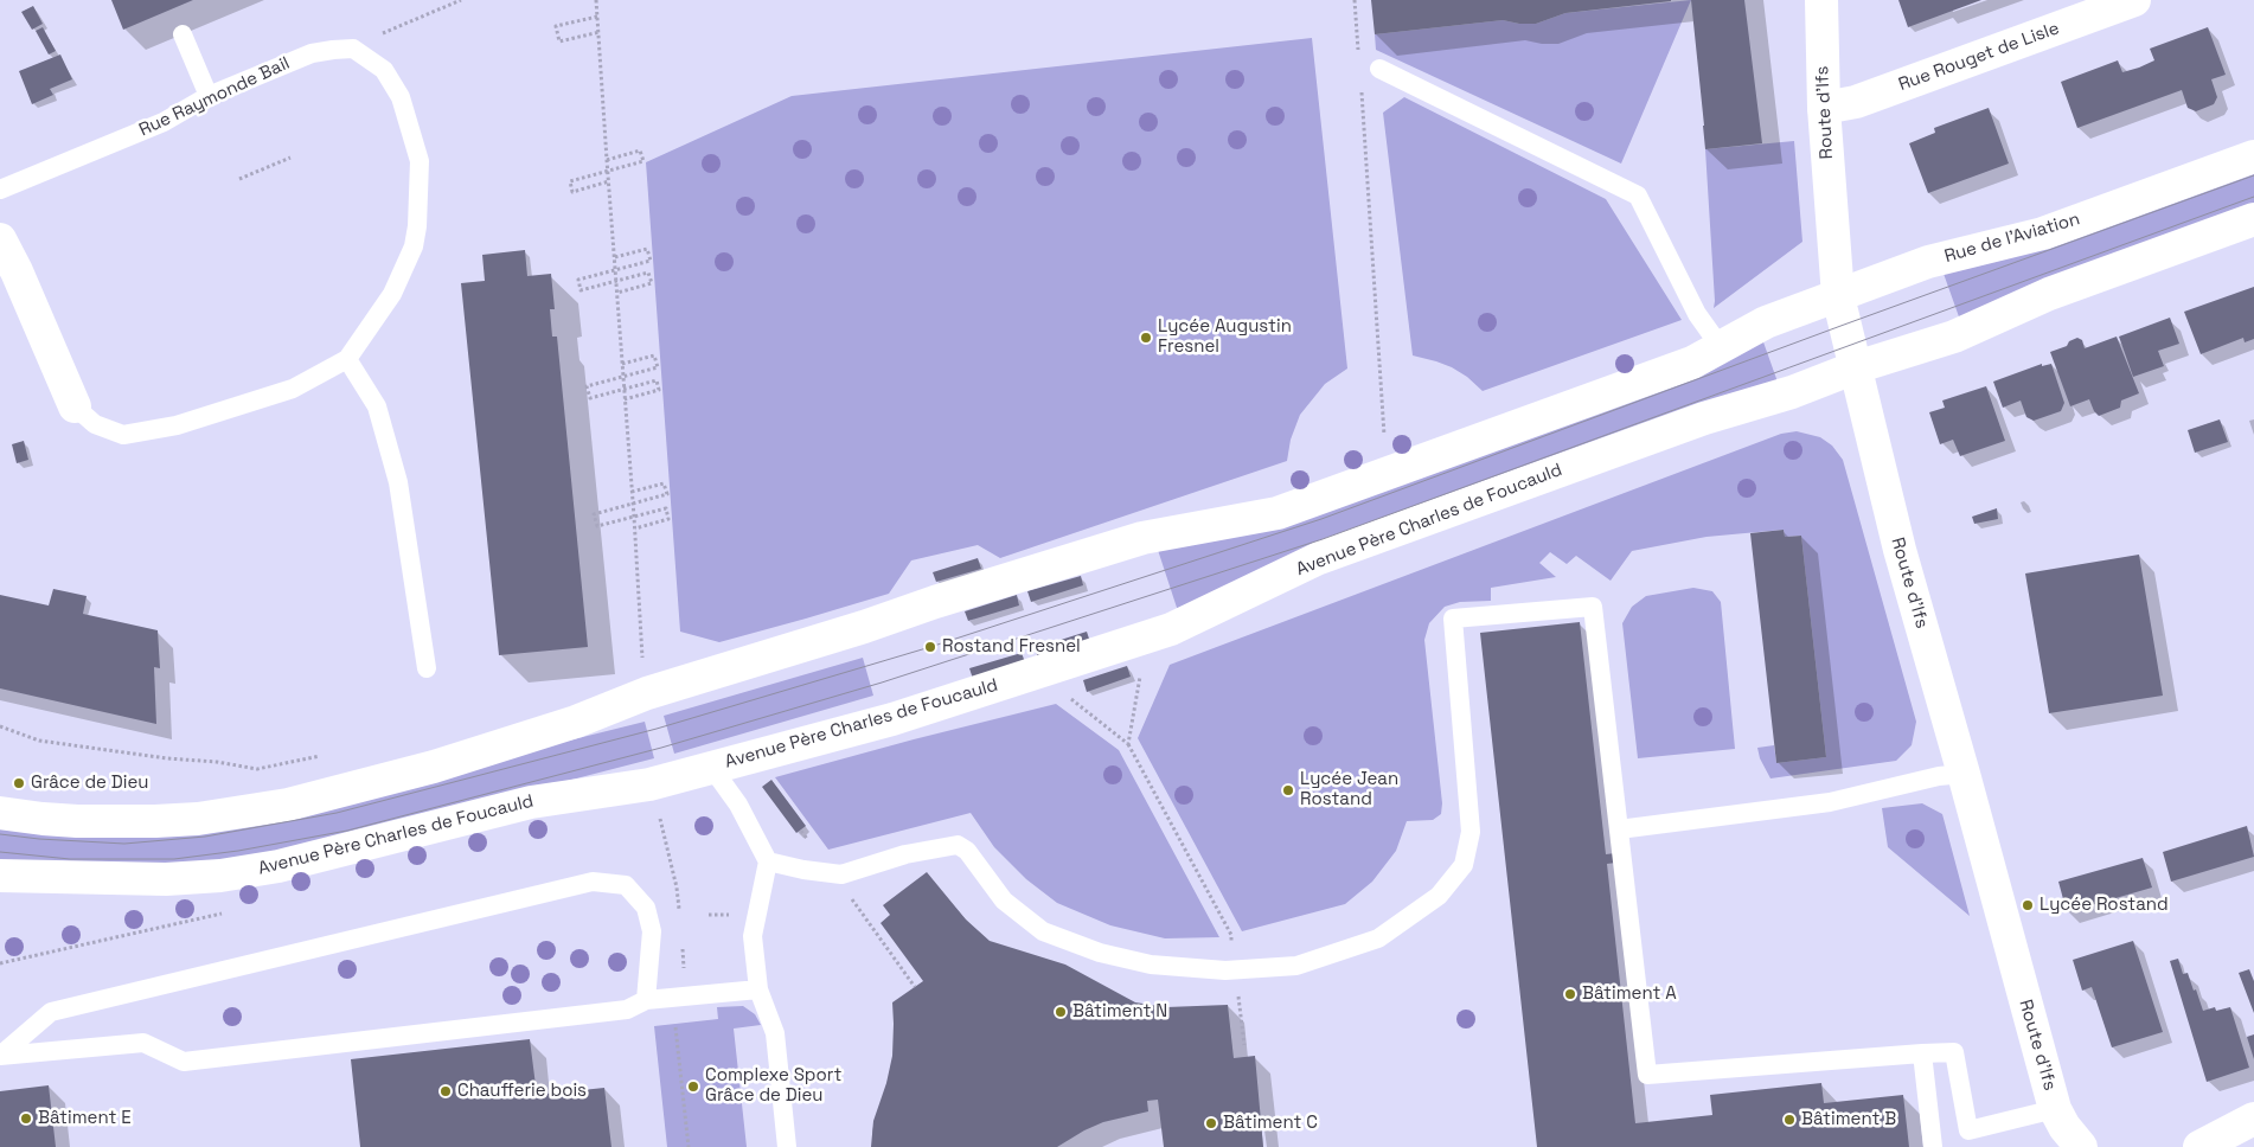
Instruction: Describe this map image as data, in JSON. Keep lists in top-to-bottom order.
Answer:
{
  "streets": {
    "main road": [
      "Rue Rouget de Lisle",
      "Rue Raymonde Bail",
      "Route d'Ifs",
      "Rue de l'Aviation",
      "Avenue Père Charles de Foucauld"
    ]
  },
  "crossings": [
    ["Rue Rouget de Lisle", "Route d'Ifs"],
    ["Route d'Ifs", "Rue de l'Aviation"],
    ["Route d'Ifs", "Avenue Père Charles de Foucauld"]
  ],
  "places": [
    "Lycée Augustin Fresnel",
    "Rostand Fresnel",
    "Grâce de Dieu",
    "Lycée Jean Rostand",
    "Lycée Rostand",
    "Bâtiment A",
    "Bâtiment N",
    "Complexe Sport Grâce de Dieu",
    "Chaufferie bois",
    "Bâtiment E",
    "Bâtiment B",
    "Bâtiment C"
  ]
}
